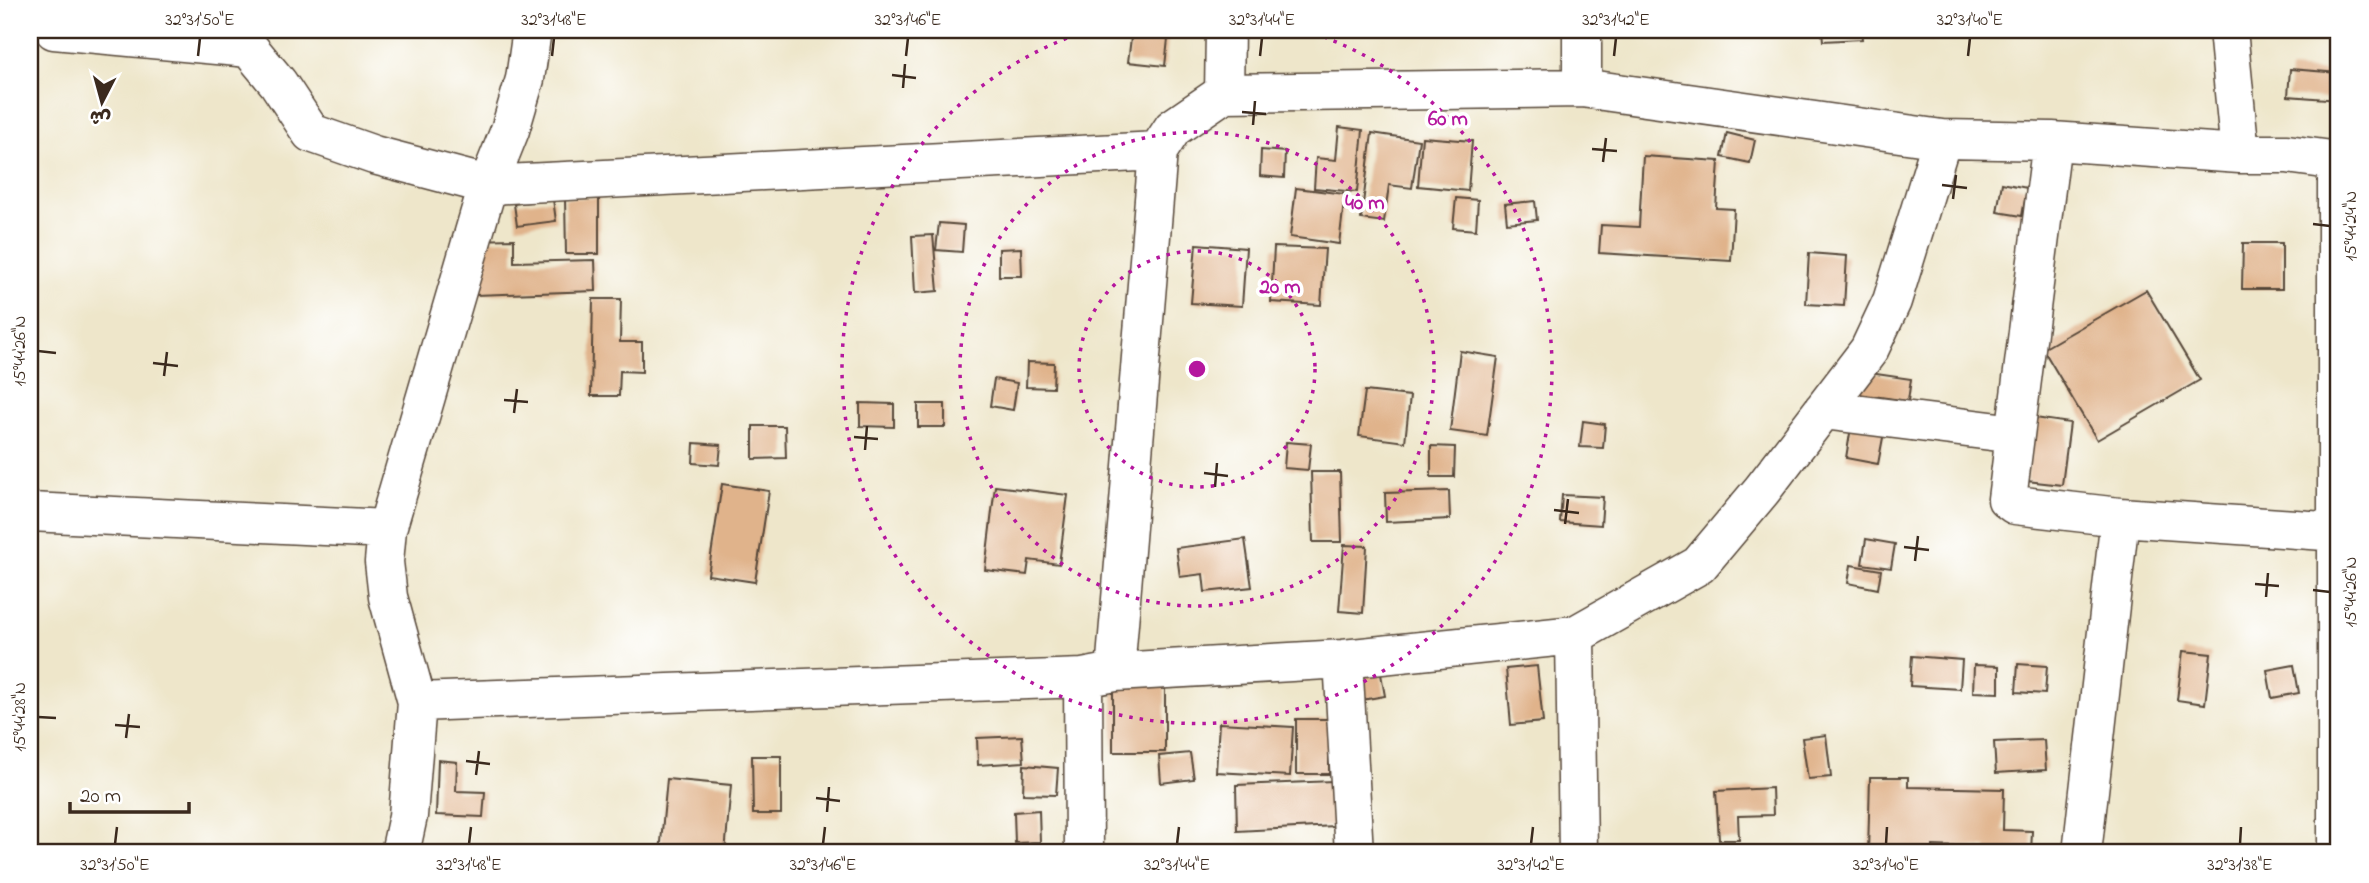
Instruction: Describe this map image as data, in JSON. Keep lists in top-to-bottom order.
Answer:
{
  "scale_bar": "20 m",
  "north": "bottom",
  "coordinates": [
    "32°31'50\"E",
    "32°31'48\"E",
    "32°31'46\"E",
    "32°31'44\"E",
    "32°31'42\"E",
    "32°31'40\"E",
    "15°44'24\"N",
    "15°44'26\"N",
    "15°44'28\"N",
    "32°31'38\"E"
  ],
  "rings": ["60 m", "40 m", "20 m"]
}
